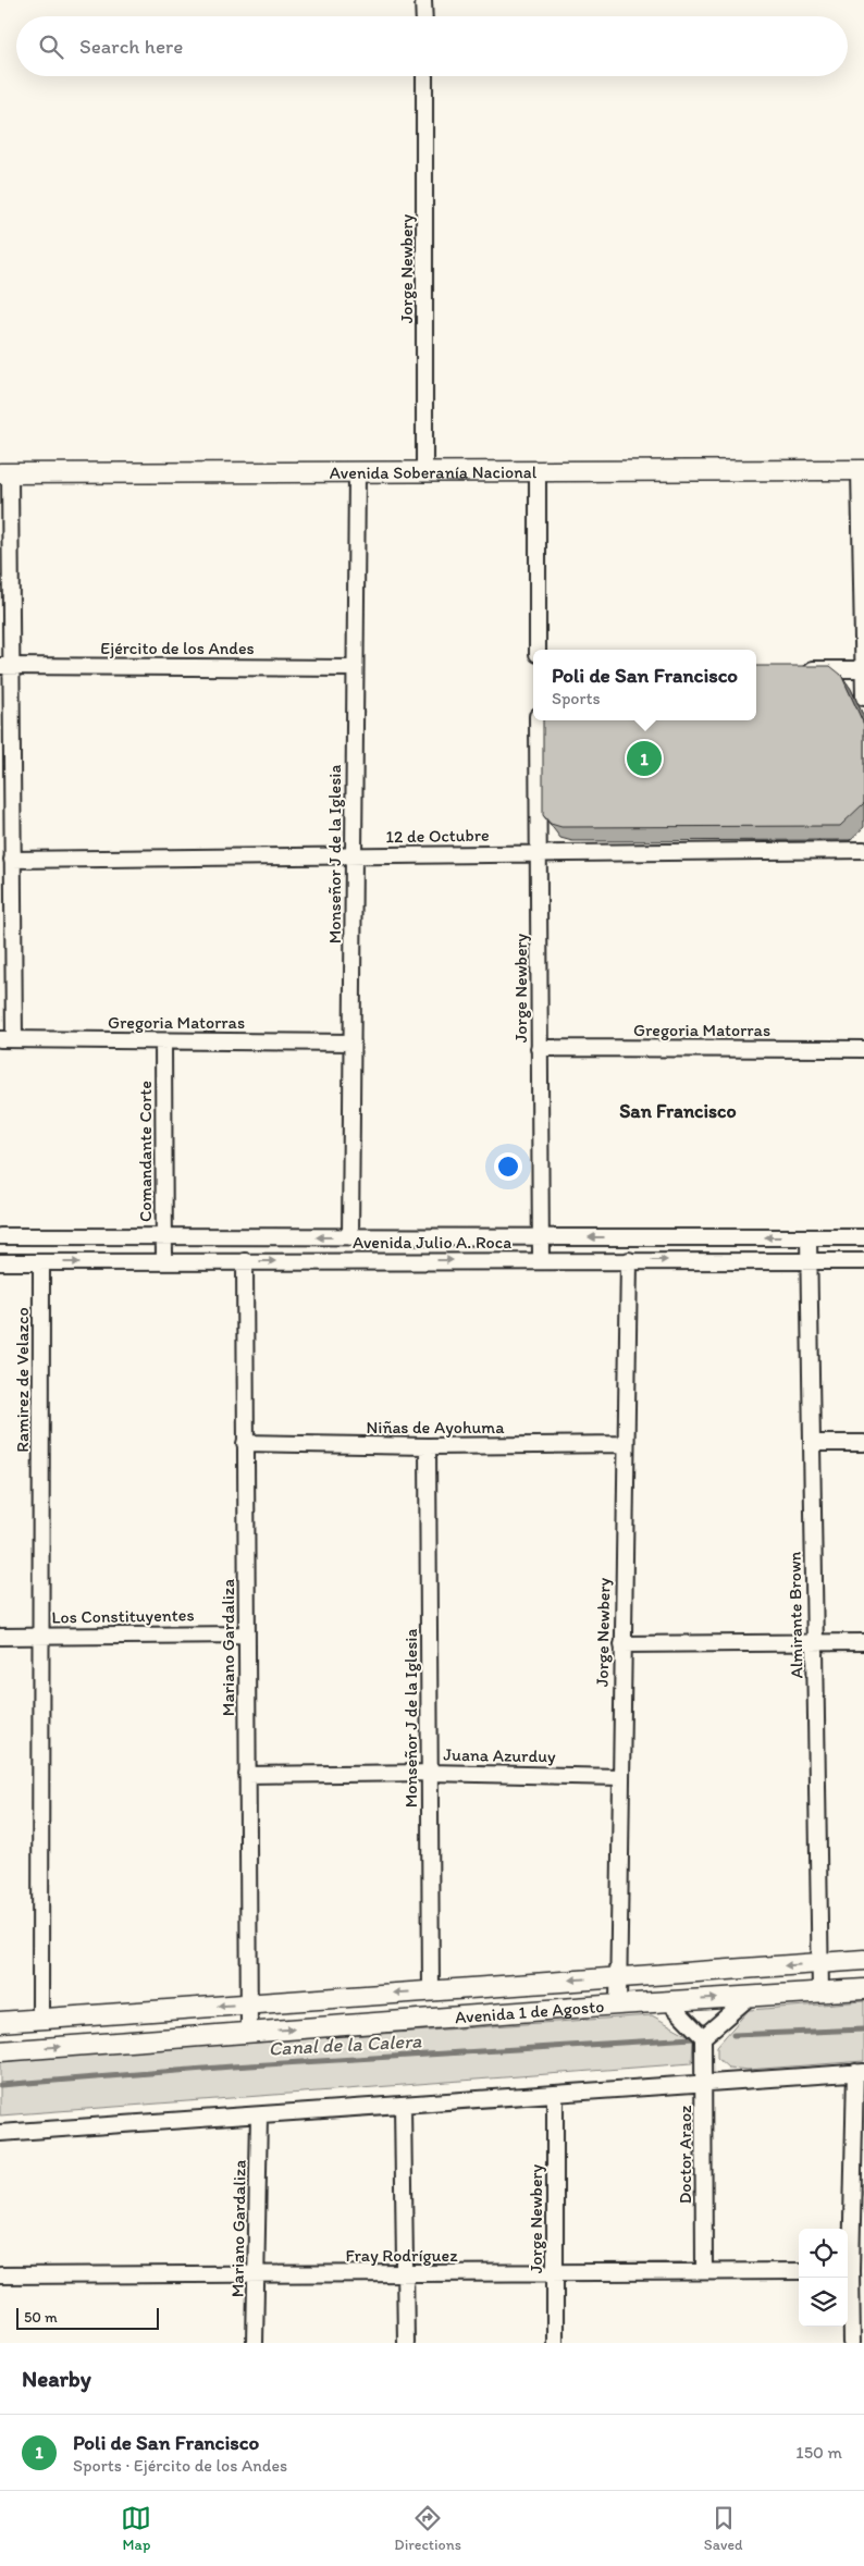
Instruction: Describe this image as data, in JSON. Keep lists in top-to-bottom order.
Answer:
{
  "streets": {
    "street": [
      "Jorge Newbery",
      "Avenida Soberanía Nacional",
      "Ejército de los Andes",
      "12 de Octubre",
      "Monseñor J de la Iglesia",
      "Gregoria Matorras",
      "Comandante Corte",
      "Avenida Julio A. Roca",
      "Ramirez de Velazco",
      "Niñas de Ayohuma",
      "Almirante Brown",
      "Los Constituyentes",
      "Mariano Gardaliza",
      "Juana Azurduy",
      "Avenida 1 de Agosto",
      "Doctor Araoz",
      "Fray Rodríguez"
    ]
  },
  "crossings": [
    ["Jorge Newbery", "Avenida Soberanía Nacional"],
    ["Jorge Newbery", "12 de Octubre"],
    ["Jorge Newbery", "Gregoria Matorras"],
    ["Jorge Newbery", "Avenida Julio A. Roca"],
    ["Jorge Newbery", "Niñas de Ayohuma"],
    ["Jorge Newbery", "Juana Azurduy"],
    ["Jorge Newbery", "Avenida 1 de Agosto"],
    ["Jorge Newbery", "Fray Rodríguez"],
    ["Avenida Soberanía Nacional", "Monseñor J de la Iglesia"],
    ["Ejército de los Andes", "Monseñor J de la Iglesia"],
    ["12 de Octubre", "Monseñor J de la Iglesia"],
    ["Monseñor J de la Iglesia", "Gregoria Matorras"],
    ["Monseñor J de la Iglesia", "Avenida Julio A. Roca"],
    ["Monseñor J de la Iglesia", "Niñas de Ayohuma"],
    ["Monseñor J de la Iglesia", "Juana Azurduy"],
    ["Monseñor J de la Iglesia", "Avenida 1 de Agosto"],
    ["Gregoria Matorras", "Comandante Corte"],
    ["Comandante Corte", "Avenida Julio A. Roca"],
    ["Avenida Julio A. Roca", "Ramirez de Velazco"],
    ["Avenida Julio A. Roca", "Almirante Brown"],
    ["Avenida Julio A. Roca", "Mariano Gardaliza"],
    ["Ramirez de Velazco", "Los Constituyentes"],
    ["Ramirez de Velazco", "Avenida 1 de Agosto"],
    ["Niñas de Ayohuma", "Mariano Gardaliza"],
    ["Almirante Brown", "Avenida 1 de Agosto"],
    ["Los Constituyentes", "Mariano Gardaliza"],
    ["Mariano Gardaliza", "Juana Azurduy"],
    ["Mariano Gardaliza", "Avenida 1 de Agosto"],
    ["Mariano Gardaliza", "Fray Rodríguez"],
    ["Doctor Araoz", "Fray Rodríguez"]
  ],
  "districts": ["San Francisco"],
  "water": ["Canal de la Calera"],
  "scale_bar": "50 m",
  "page": {
    "search": "Search here",
    "popup": ["Poli de San Francisco", "Sports"],
    "pins": "1",
    "scale": "50 m",
    "heading": "Nearby",
    "list": [
      {
        "mark": "1",
        "name": "Poli de San Francisco",
        "note": "Sports · Ejército de los Andes",
        "value": "150 m"
      }
    ],
    "nav": ["Map", "Directions", "Saved"]
  }
}
